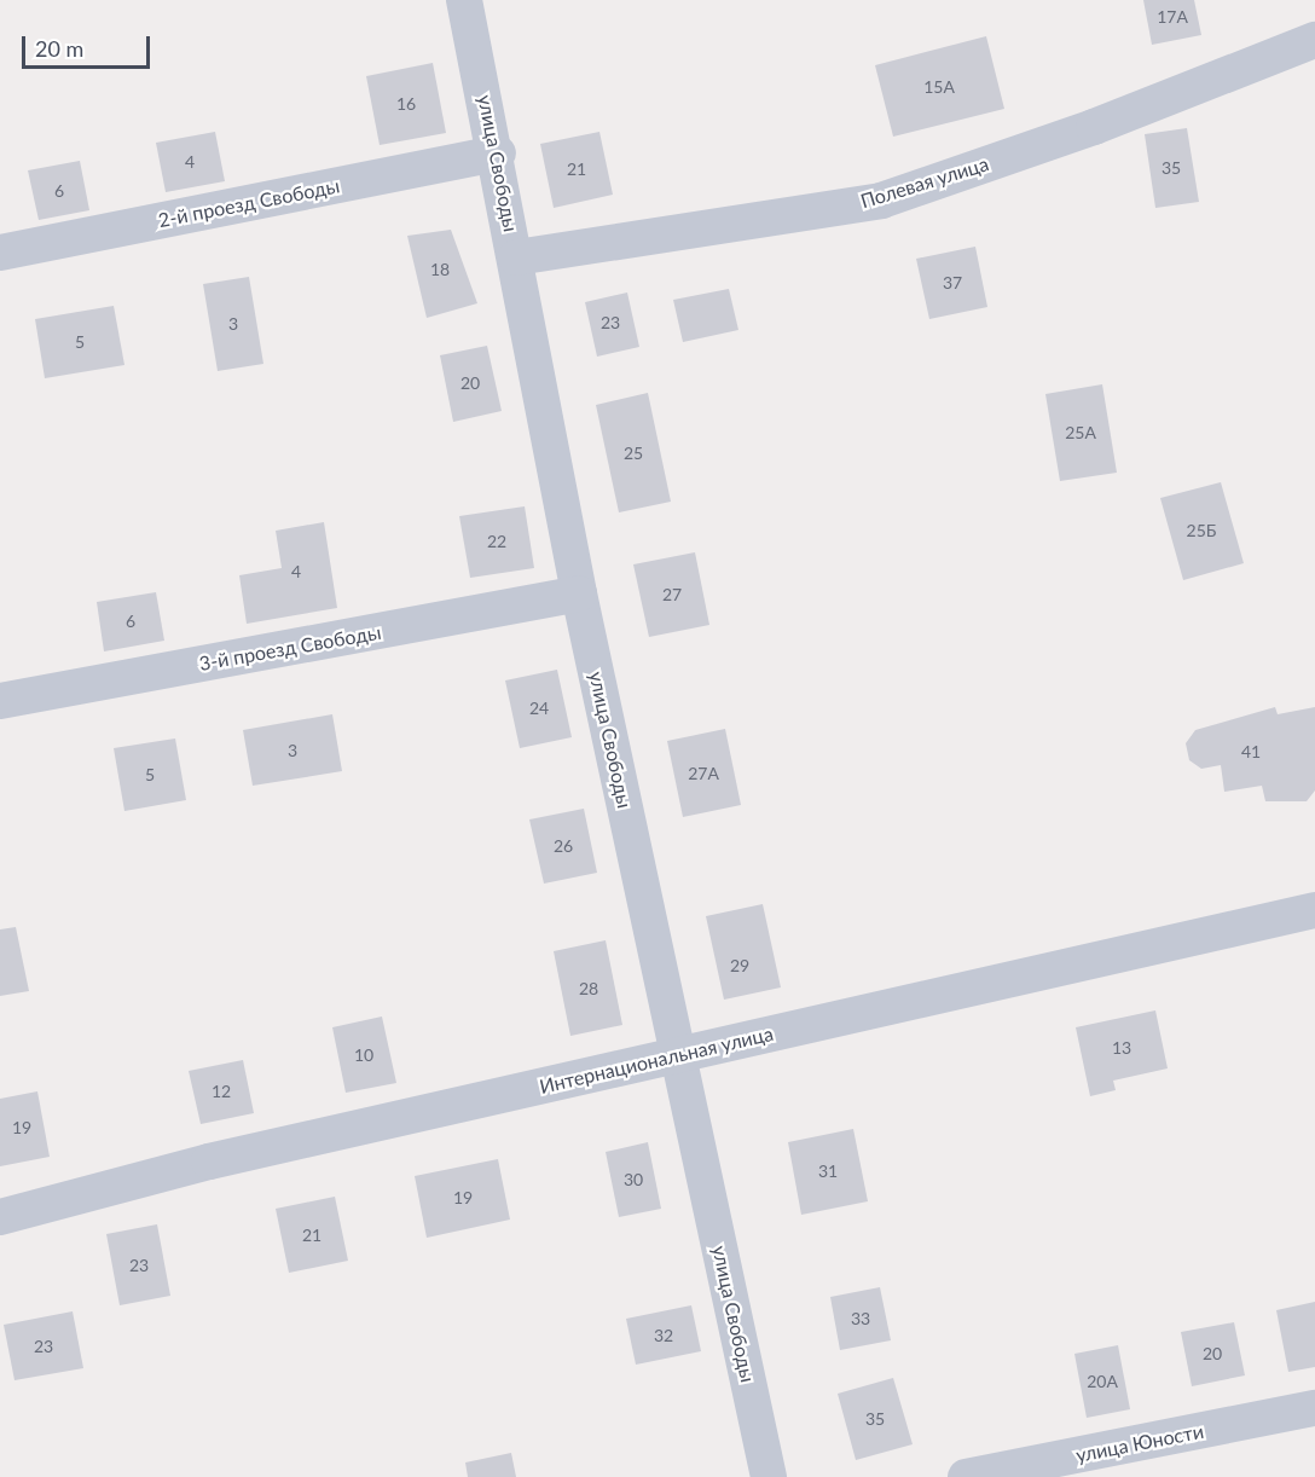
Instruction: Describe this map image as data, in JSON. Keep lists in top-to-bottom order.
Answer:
{
  "streets": {
    "street": [
      "улица Свободы",
      "Полевая улица",
      "2-й проезд Свободы",
      "3-й проезд Свободы",
      "Интернациональная улица",
      "улица Юности"
    ]
  },
  "crossings": [
    ["улица Свободы", "Полевая улица"],
    ["улица Свободы", "2-й проезд Свободы"],
    ["улица Свободы", "3-й проезд Свободы"],
    ["улица Свободы", "Интернациональная улица"]
  ],
  "house_numbers": [
    "17А",
    "15А",
    "16",
    "4",
    "35",
    "21",
    "6",
    "18",
    "37",
    "23",
    "3",
    "5",
    "20",
    "25А",
    "25",
    "25Б",
    "22",
    "4",
    "27",
    "6",
    "24",
    "3",
    "41",
    "27А",
    "5",
    "26",
    "29",
    "28",
    "13",
    "10",
    "12",
    "19",
    "31",
    "30",
    "19",
    "21",
    "23",
    "33",
    "32",
    "23",
    "20",
    "20А",
    "35"
  ],
  "scale_bar": "20 m"
}
